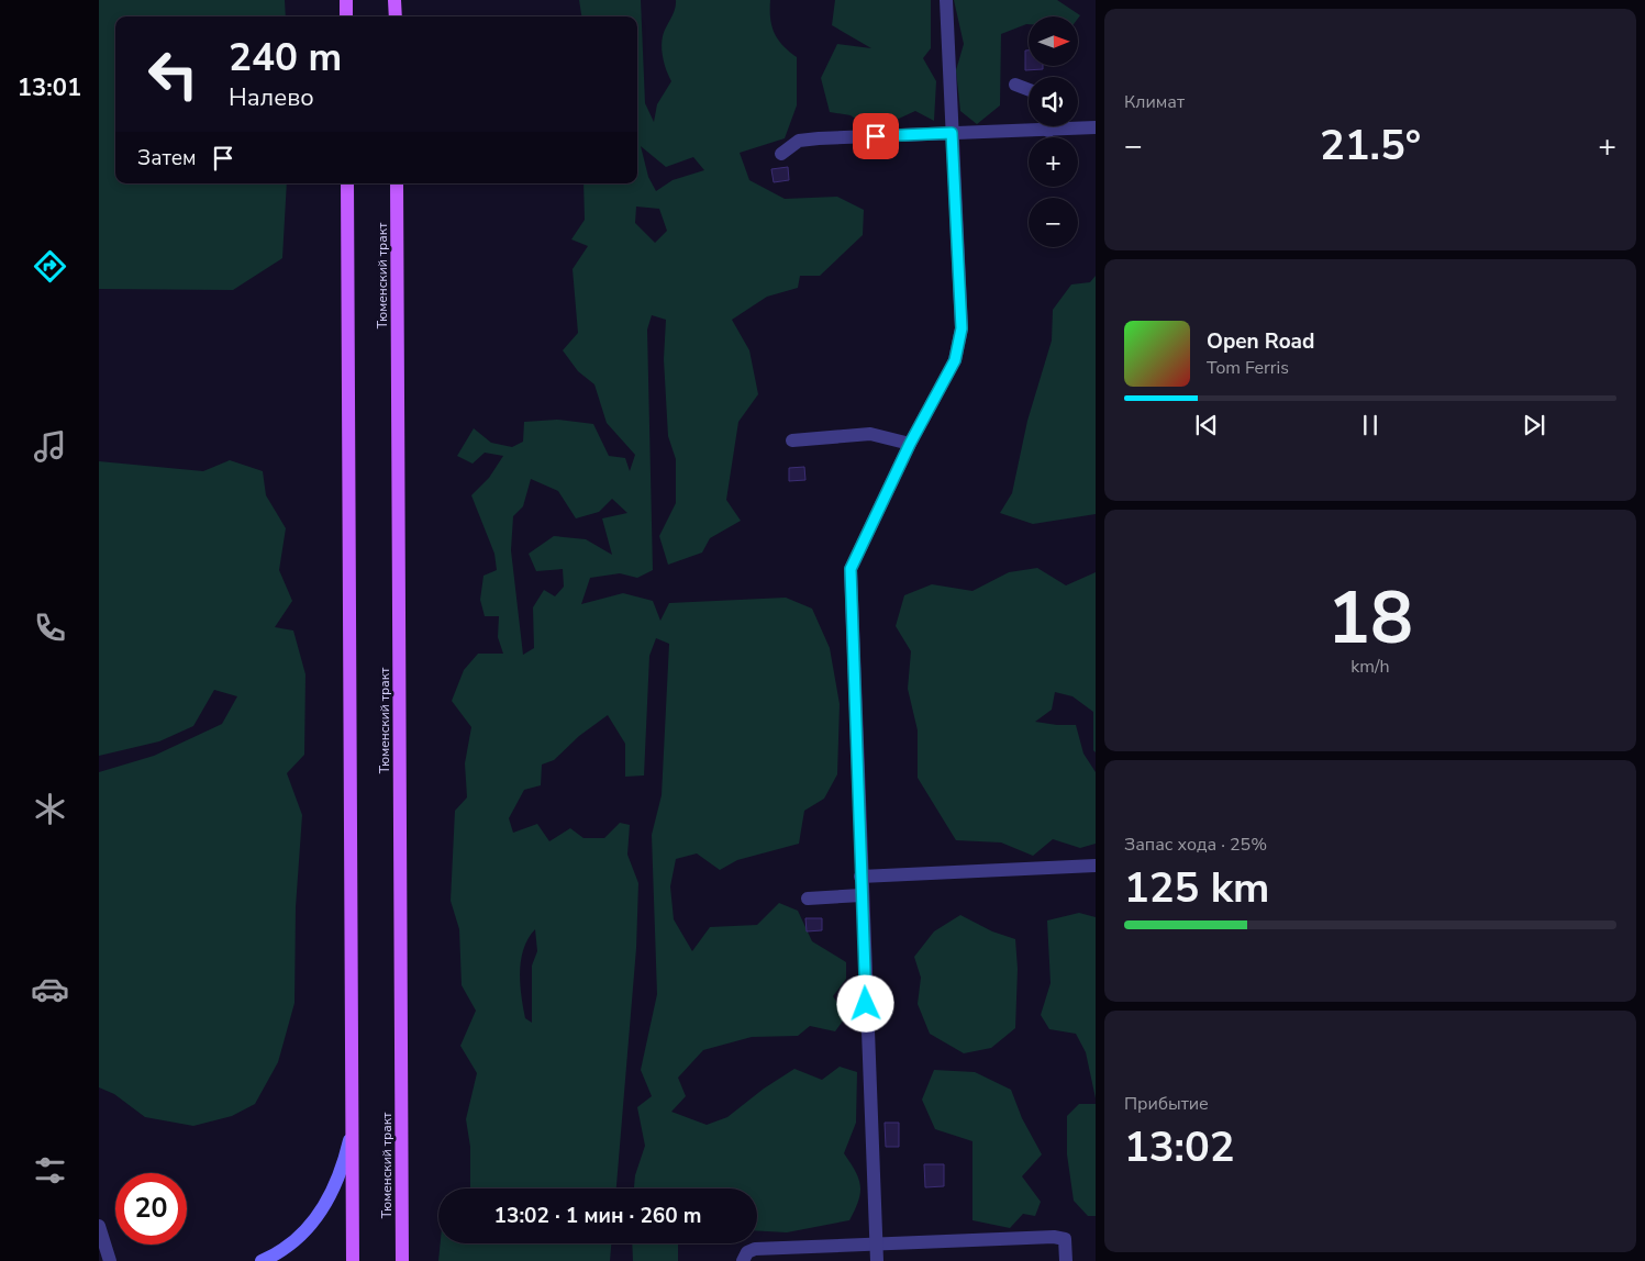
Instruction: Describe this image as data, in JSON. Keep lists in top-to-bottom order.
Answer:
{
  "streets": {
    "main road": ["Тюменский тракт"]
  },
  "north": "right",
  "page": {
    "tabs": "13:01",
    "tile": [
      "Климат",
      ["18", "km/h"],
      ["Запас хода · 25%", "125 km"],
      ["Прибытие", "13:02"]
    ],
    "map_buttons": ["+", "−"],
    "turn": ["240 m", "Налево"],
    "heat": ["−", "21.5°", "+"],
    "then": "Затем",
    "song": ["Open Road", "Tom Ferris"],
    "limit": "20",
    "trip": "13:02 · 1 мин · 260 m"
  }
}
